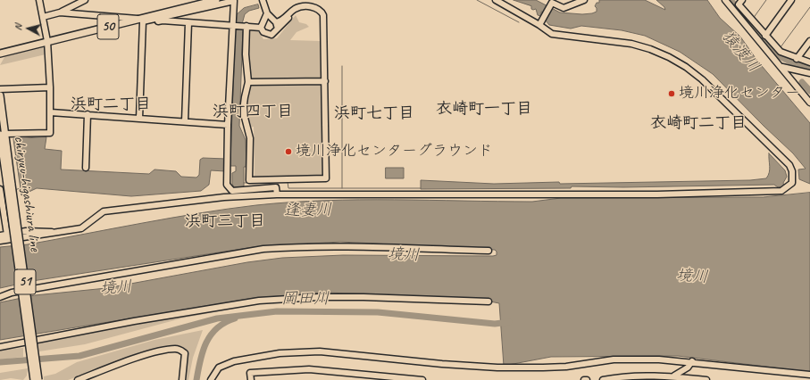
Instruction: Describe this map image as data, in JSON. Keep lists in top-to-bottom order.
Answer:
{
  "streets": {
    "main road": ["50", "chiryuu-higashiura line", "51"]
  },
  "districts": [
    "浜町二丁目",
    "衣崎町一丁目",
    "浜町四丁目",
    "浜町七丁目",
    "衣崎町二丁目",
    "浜町三丁目"
  ],
  "water": [
    "猿渡川",
    "逢妻川",
    "境川",
    "岡田川"
  ],
  "places": ["境川浄化センター", "境川浄化センターグラウンド"],
  "north": "left"
}
